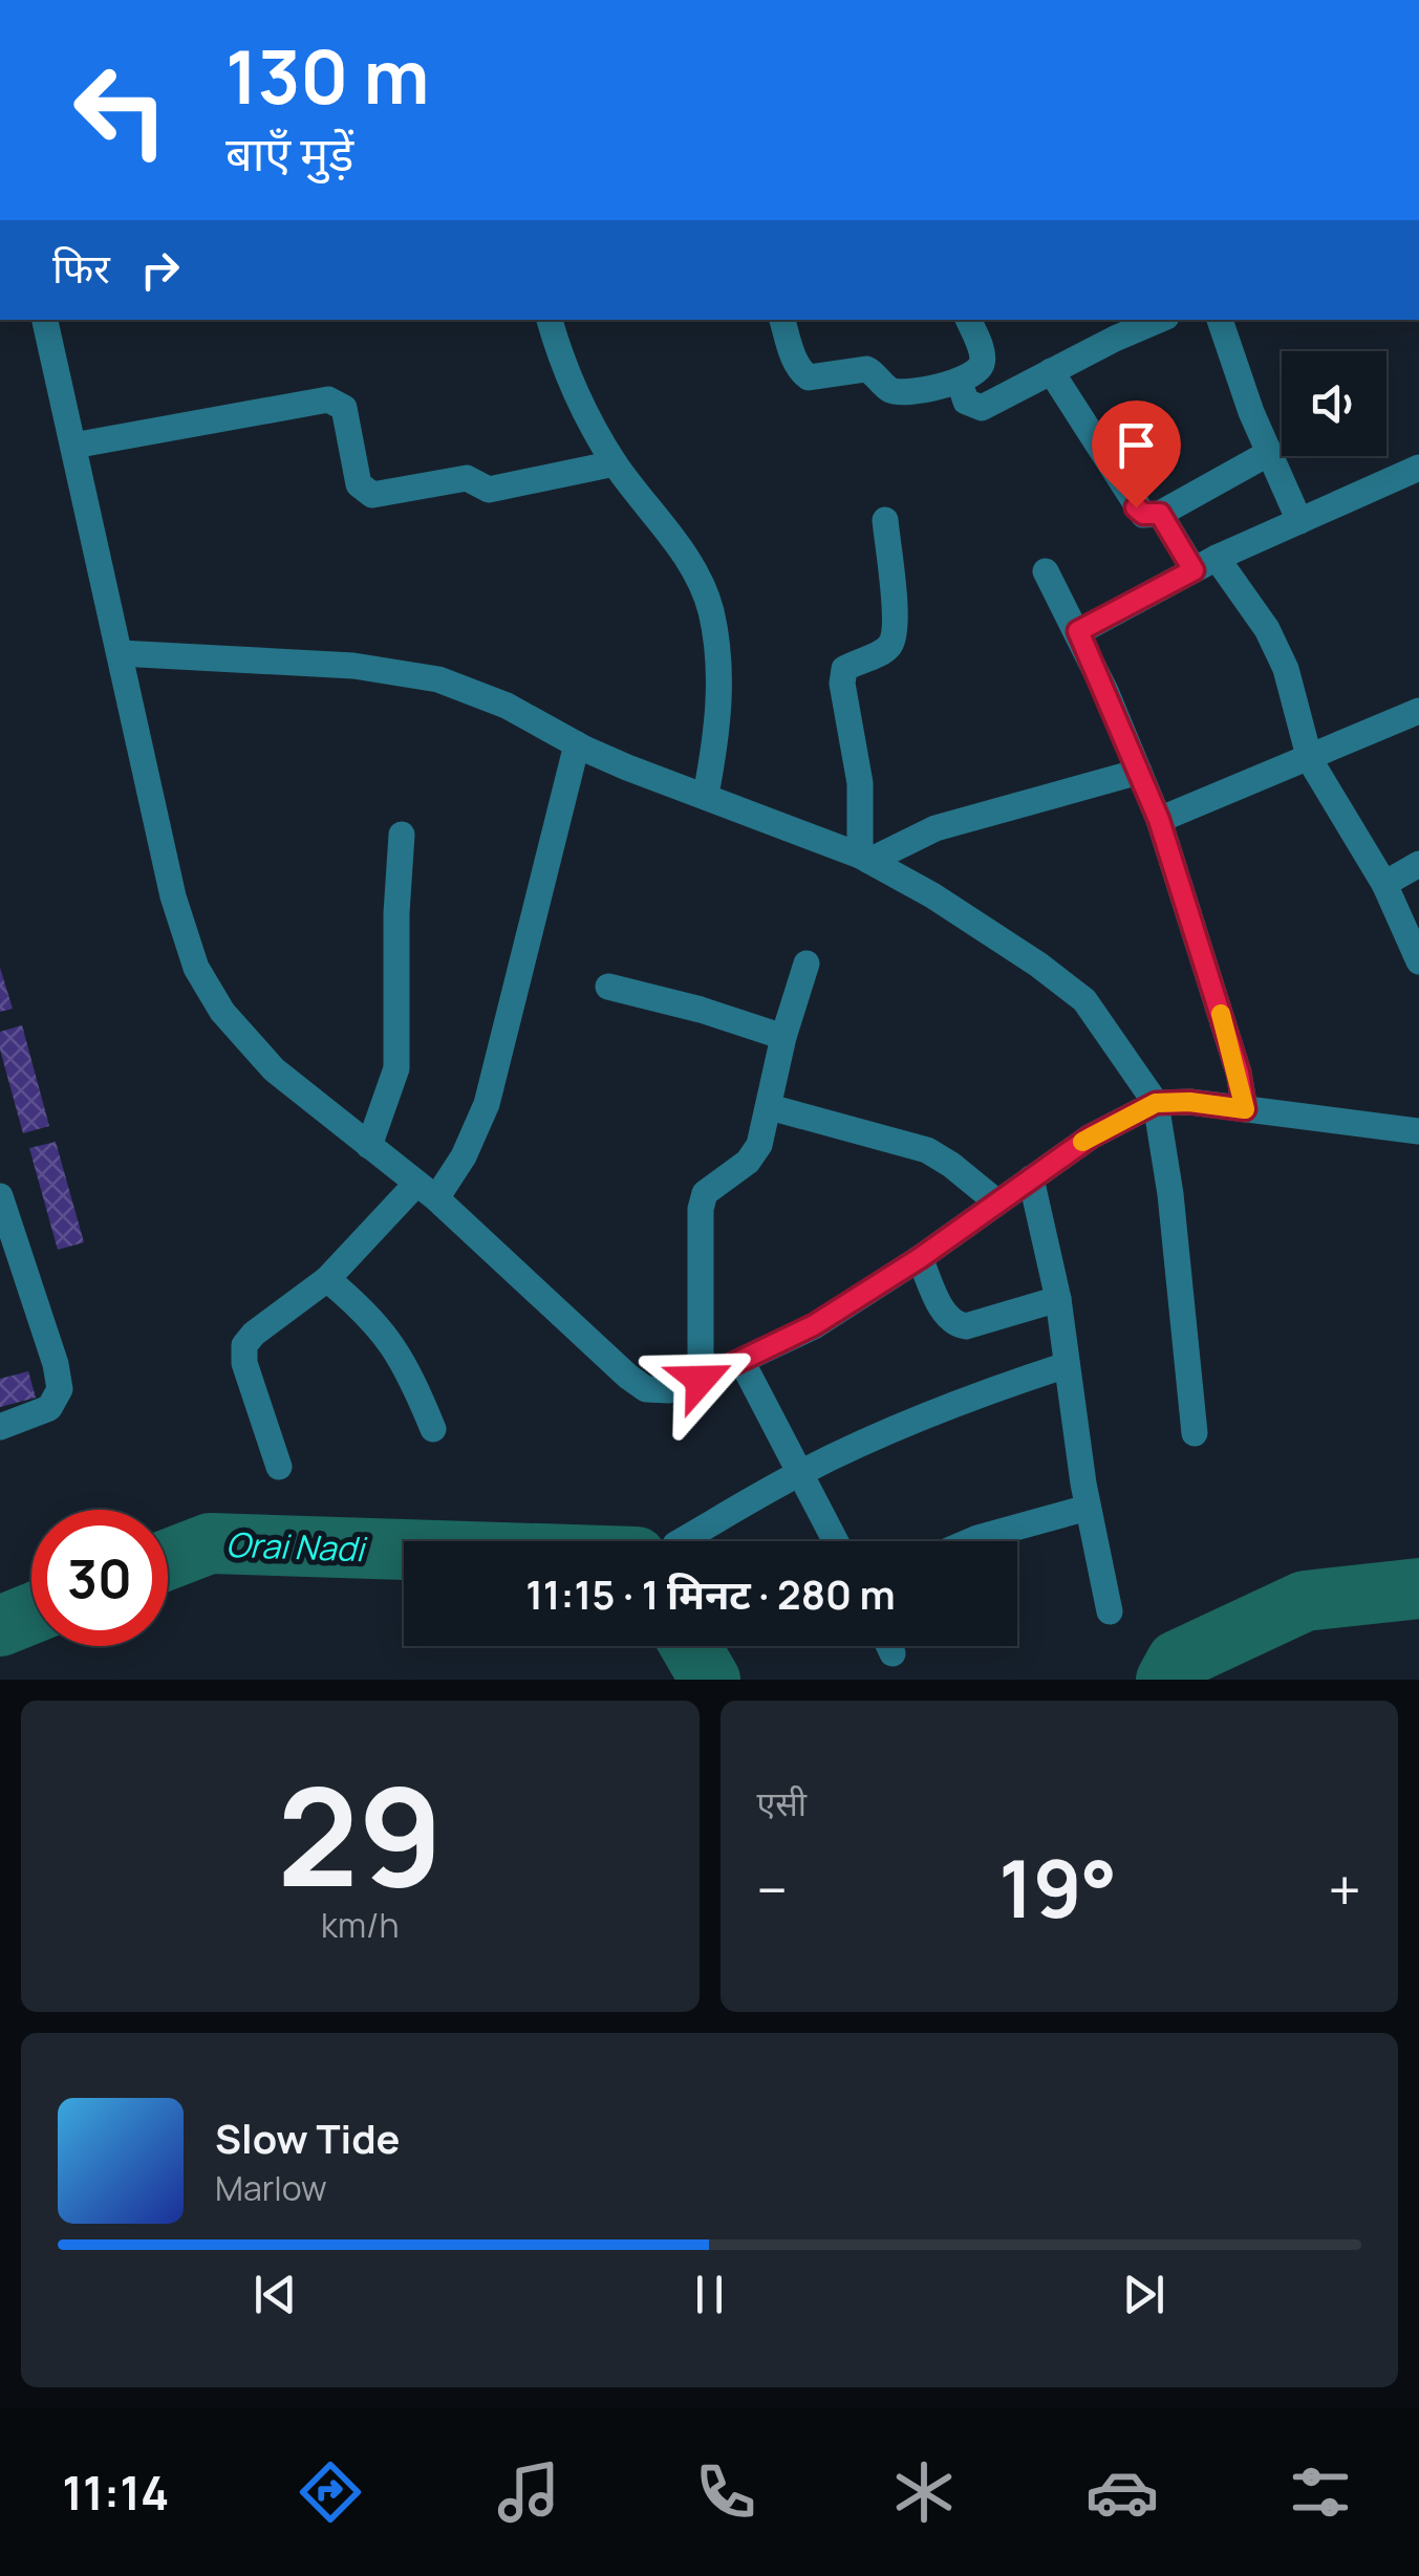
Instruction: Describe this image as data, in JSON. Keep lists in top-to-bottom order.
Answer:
{
  "water": ["Orai Nadi"],
  "page": {
    "turn": ["130 m", "बाएँ मुड़ें"],
    "then": "फिर",
    "limit": "30",
    "trip": "11:15 · 1 मिनट · 280 m",
    "tile": [
      ["29", "km/h"],
      "एसी"
    ],
    "heat": ["−", "19°", "+"],
    "song": ["Slow Tide", "Marlow"],
    "tabs": "11:14"
  }
}
